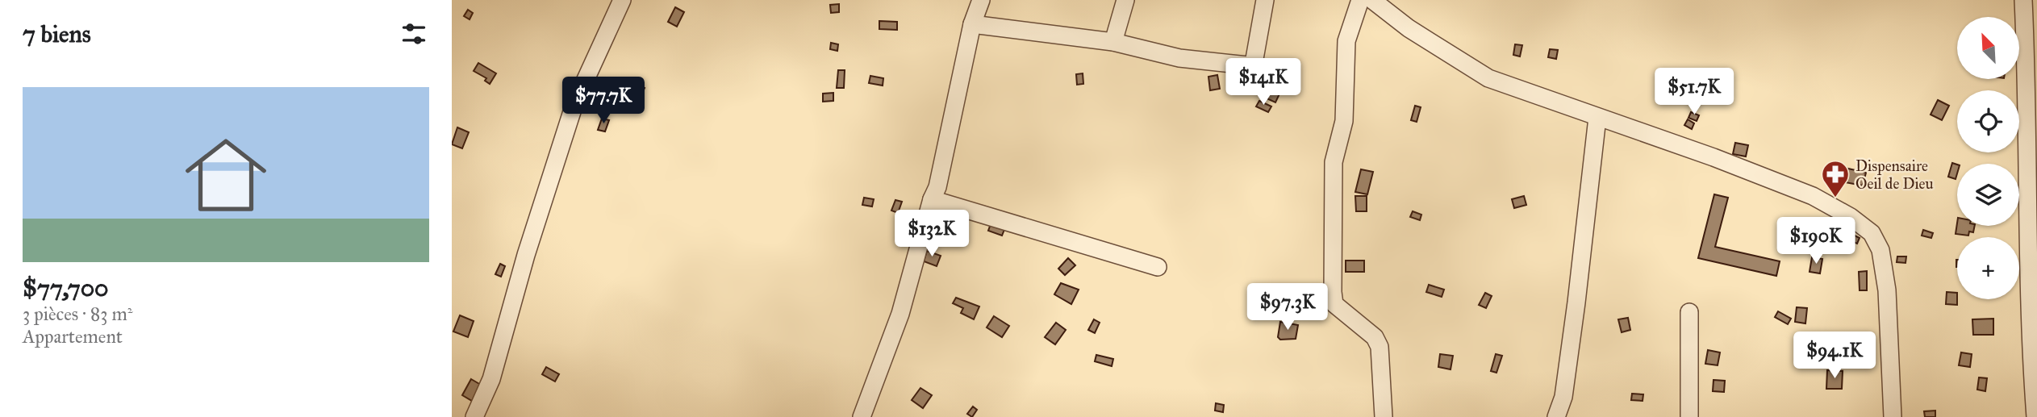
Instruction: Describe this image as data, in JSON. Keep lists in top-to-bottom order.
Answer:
{
  "places": {
    "pharmacy": ["Dispensaire Oeil de Dieu"]
  },
  "north": "top left",
  "page": {
    "heading": "7 biens",
    "map_buttons": "+",
    "price": [
      "$141K",
      "$51.7K",
      "$77.7K",
      "$132K",
      "$190K",
      "$97.3K",
      "$94.1K"
    ],
    "list": [
      {
        "name": "$77,700",
        "note": "3 pièces · 83 m² · Appartement"
      }
    ]
  }
}
